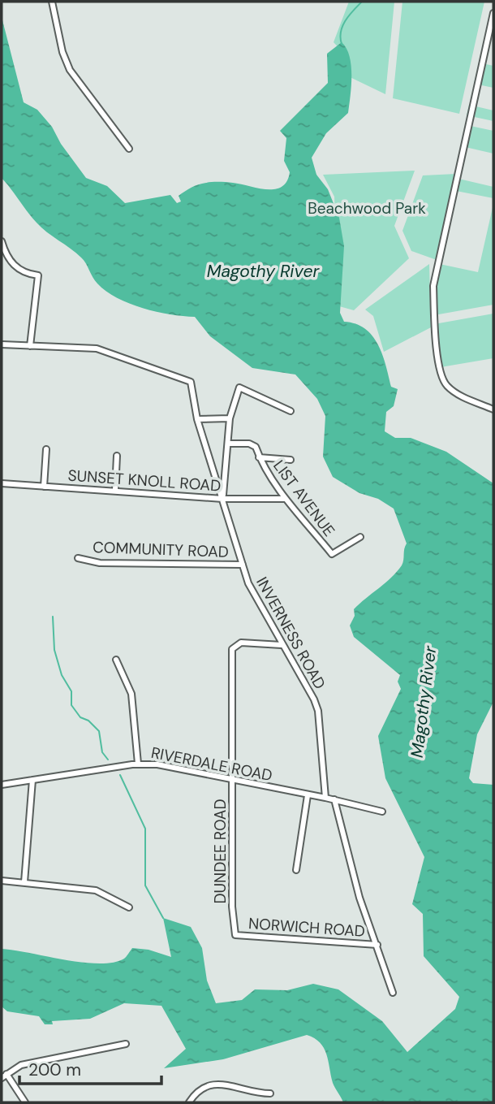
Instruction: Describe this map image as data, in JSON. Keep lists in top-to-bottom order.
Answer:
{
  "streets": {
    "street": [
      "SUNSET KNOLL ROAD",
      "LIST AVENUE",
      "COMMUNITY ROAD",
      "INVERNESS ROAD",
      "RIVERDALE ROAD",
      "DUNDEE ROAD",
      "NORWICH ROAD"
    ]
  },
  "crossings": [
    ["SUNSET KNOLL ROAD", "LIST AVENUE"],
    ["SUNSET KNOLL ROAD", "INVERNESS ROAD"],
    ["COMMUNITY ROAD", "INVERNESS ROAD"],
    ["INVERNESS ROAD", "RIVERDALE ROAD"],
    ["INVERNESS ROAD", "DUNDEE ROAD"],
    ["RIVERDALE ROAD", "DUNDEE ROAD"],
    ["DUNDEE ROAD", "NORWICH ROAD"]
  ],
  "water": ["Magothy River"],
  "parks": ["Beachwood Park"],
  "scale_bar": "200 m"
}
